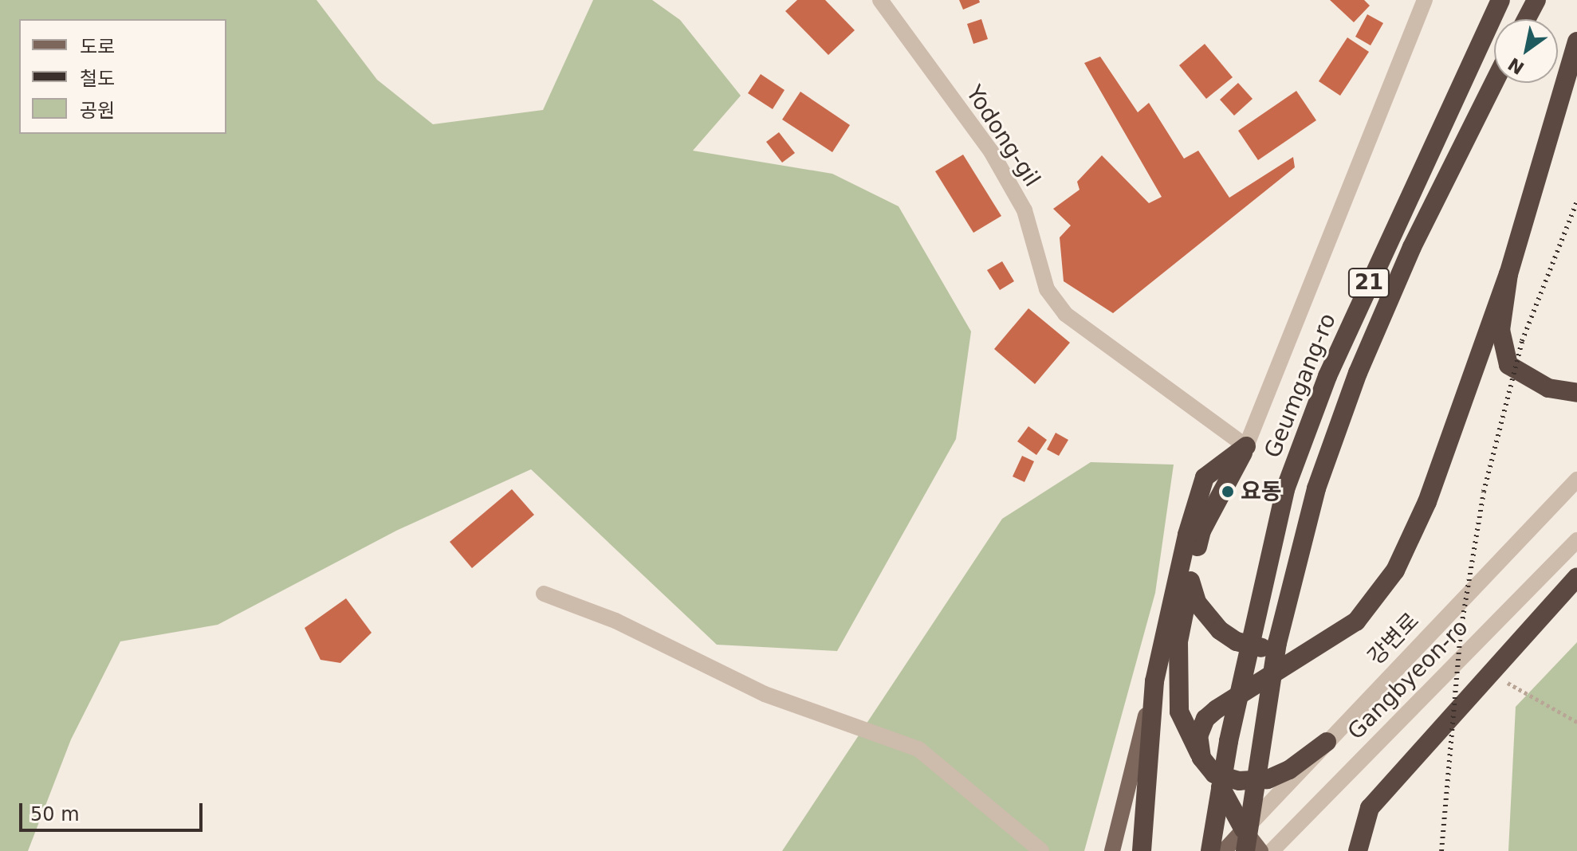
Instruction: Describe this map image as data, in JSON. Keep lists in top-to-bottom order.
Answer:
{
  "streets": {
    "highway": ["21", "Geumgang-ro"],
    "street": ["Yodong-gil", "강변로", "Gangbyeon-ro"]
  },
  "places": ["요동"],
  "legend": ["도로", "철도", "공원"],
  "scale_bar": "50 m",
  "north": "bottom left"
}
